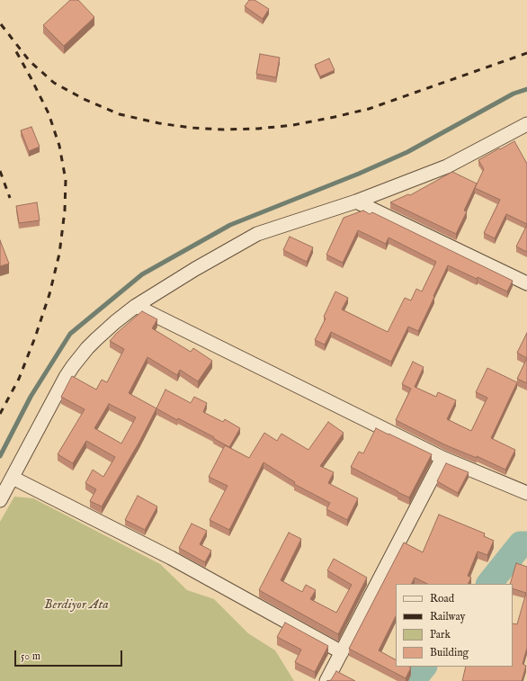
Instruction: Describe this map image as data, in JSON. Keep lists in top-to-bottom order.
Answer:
{
  "parks": ["Berdiyor Ata"],
  "legend": [
    "Road",
    "Railway",
    "Park",
    "Building"
  ],
  "scale_bar": "50 m"
}
